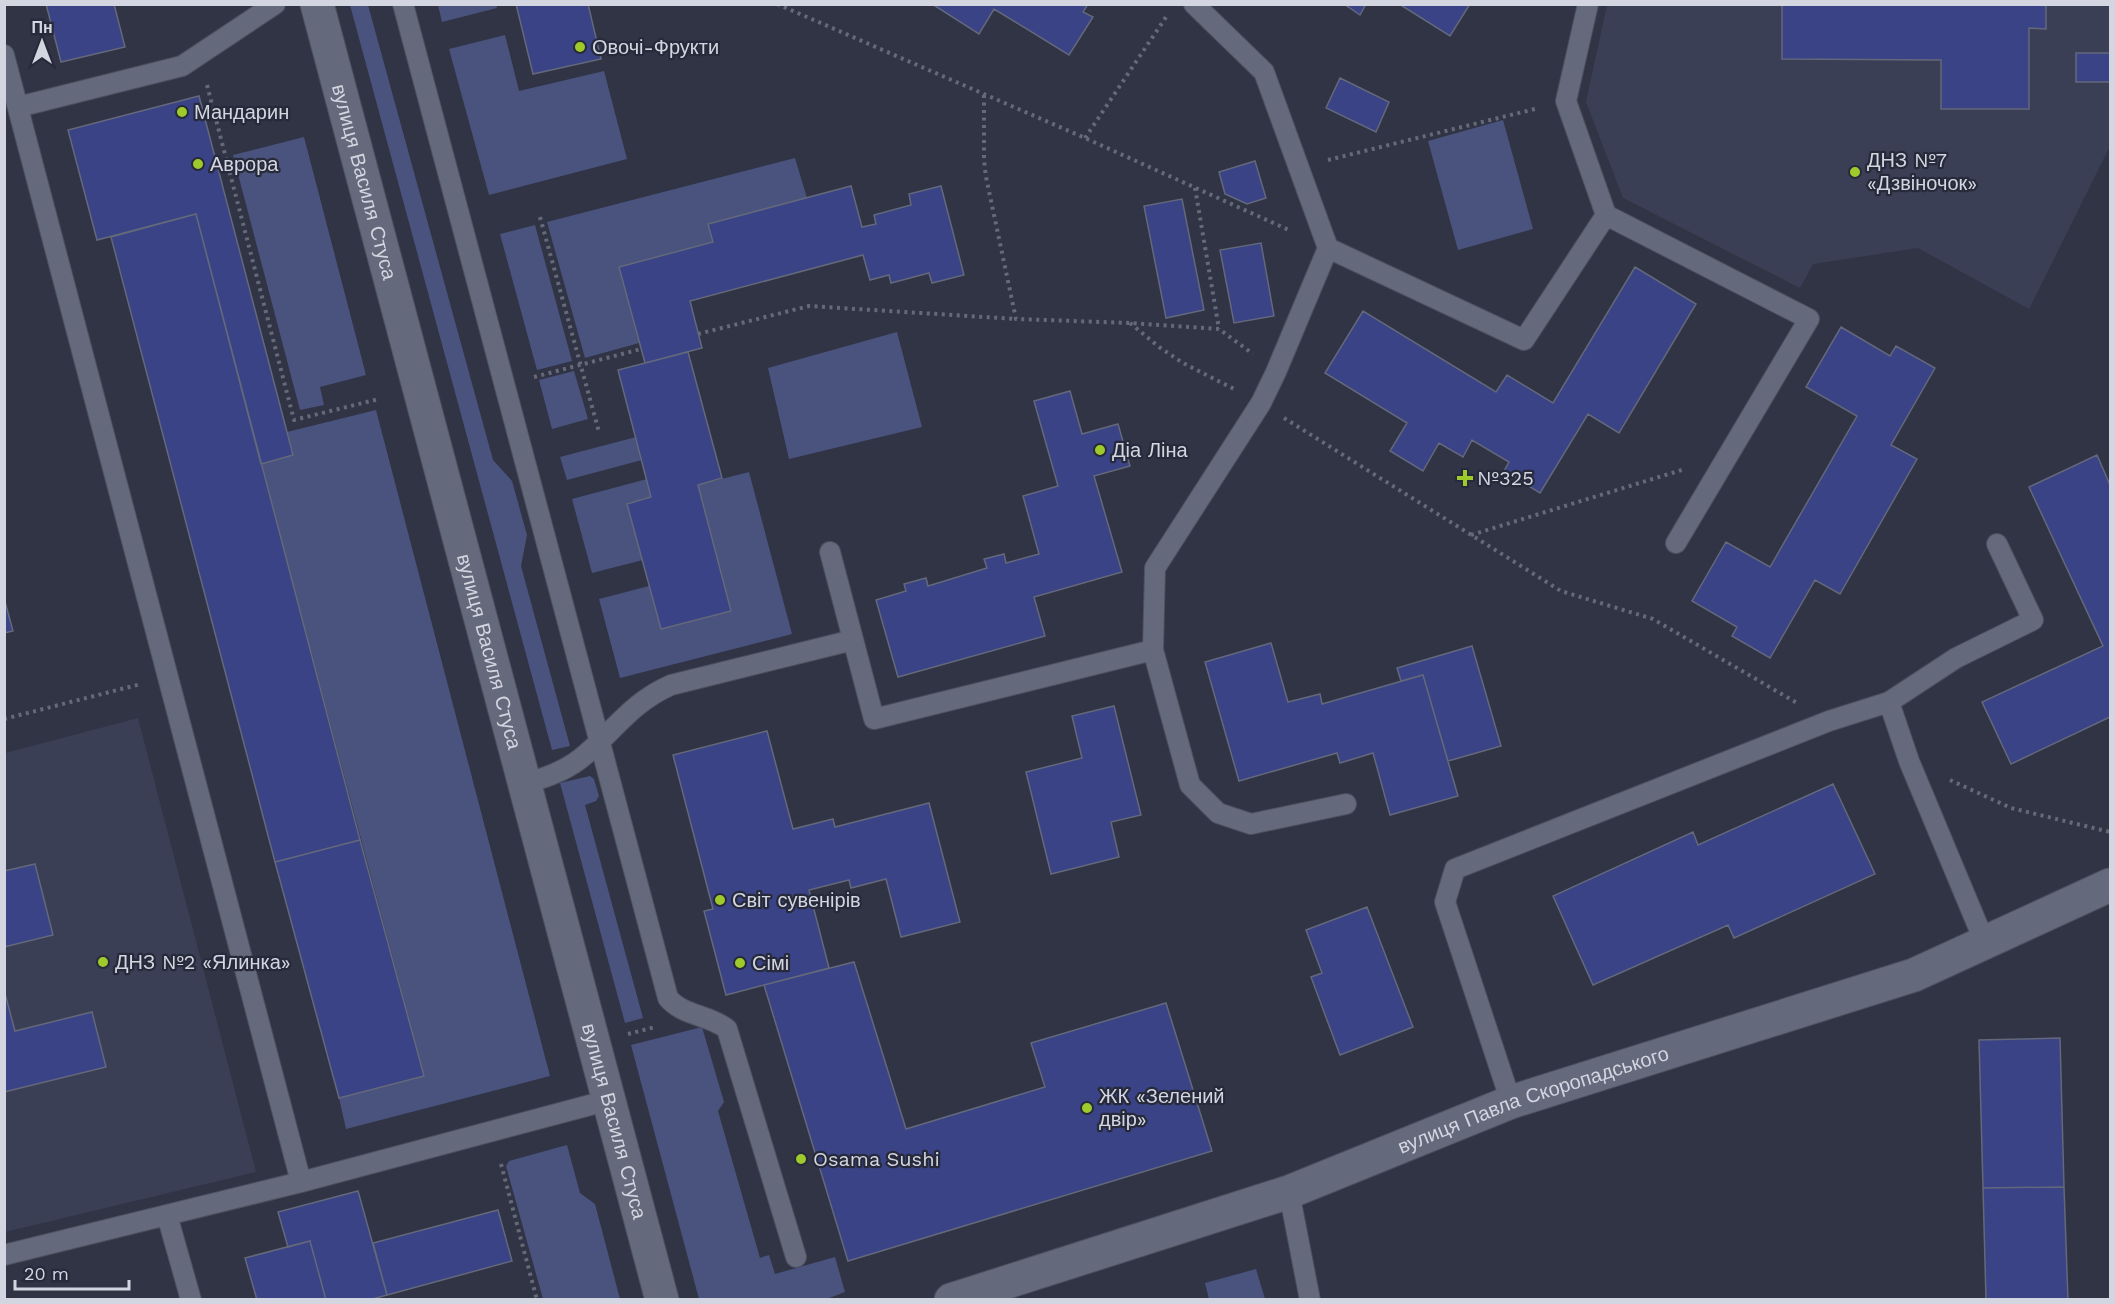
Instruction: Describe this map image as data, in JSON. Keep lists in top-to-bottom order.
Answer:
{
  "streets": {
    "street": ["вулиця Василя Стуса", "вулиця Павла Скоропадського"]
  },
  "places": {
    "other": [
      "Овочі-Фрукти",
      "Мандарин",
      "Аврора",
      "ДНЗ №7 «Дзвіночок»",
      "Діа Ліна",
      "Світ сувенірів",
      "ДНЗ №2 «Ялинка»",
      "Сімі",
      "ЖК «Зелений двір»",
      "Osama Sushi"
    ],
    "health": ["№325"]
  },
  "scale_bar": "20 m",
  "north": "top"
}
